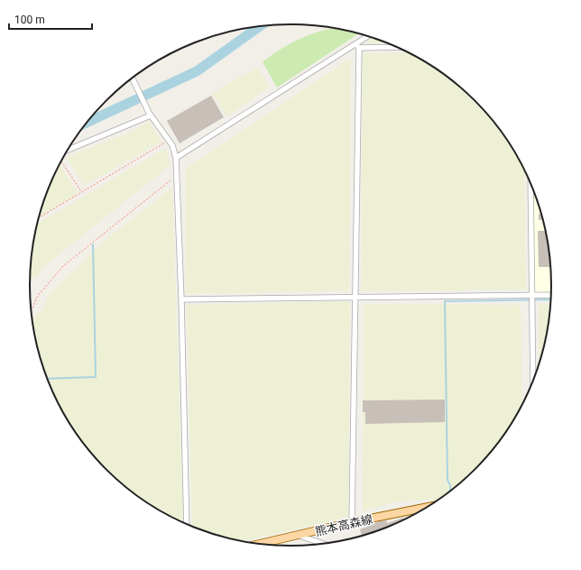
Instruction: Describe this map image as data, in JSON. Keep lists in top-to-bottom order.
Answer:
{
  "streets": {
    "main road": ["熊本高森線"]
  },
  "scale_bar": "100 m"
}
